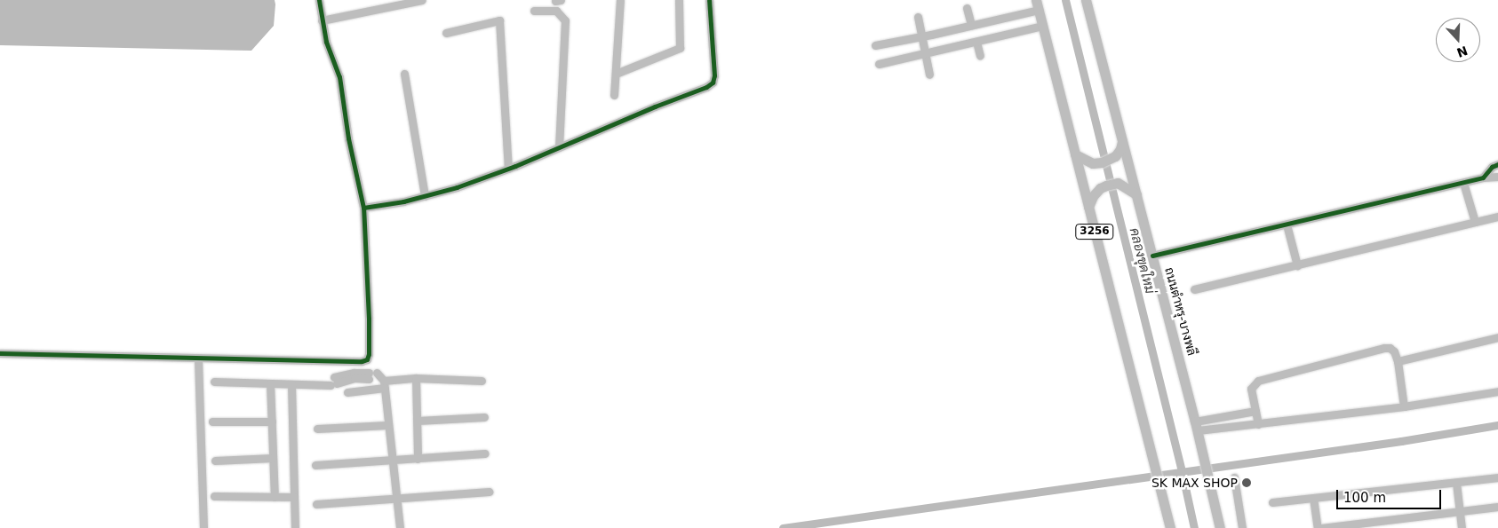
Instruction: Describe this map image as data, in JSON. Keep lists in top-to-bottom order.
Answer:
{
  "streets": {
    "main road": ["3256", "ถนนตำหรุ-บางพลี"]
  },
  "water": ["คลองขุดใหม่"],
  "places": ["SK MAX SHOP"],
  "scale_bar": "100 m",
  "north": "bottom"
}
